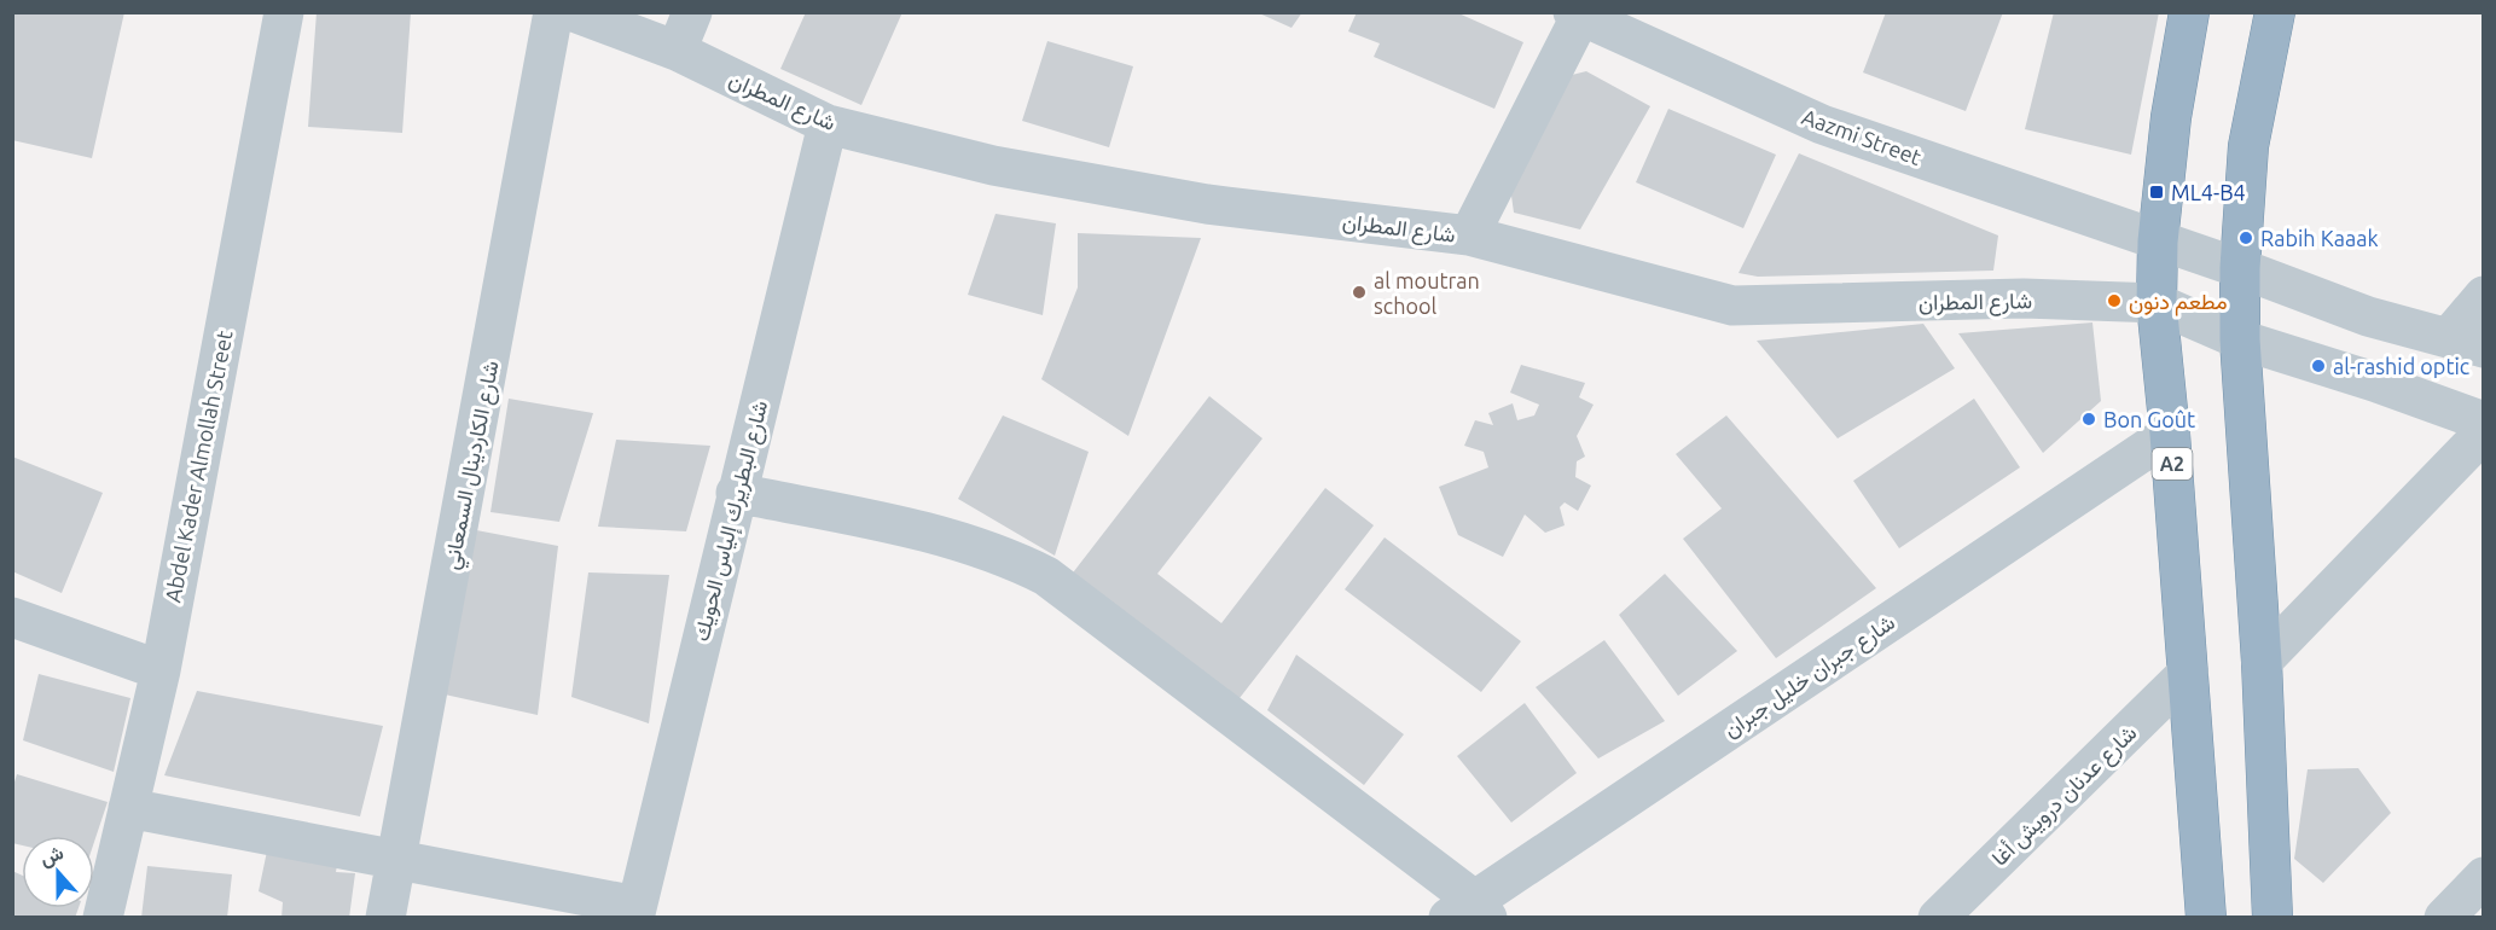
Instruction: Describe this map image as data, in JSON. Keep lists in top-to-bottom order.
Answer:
{
  "streets": {
    "highway": ["A2"],
    "street": [
      "شارع المطران",
      "Aazmi Street",
      "شارع الكاردينال السمعاني",
      "Abdel Kader Almollah Street",
      "شارع البطريرك إلياس الحويك",
      "شارع جبران خليل جبران",
      "شارع عدنان درويش أغا"
    ]
  },
  "crossings": [
    ["شارع المطران", "A2"],
    ["شارع المطران", "شارع البطريرك إلياس الحويك"],
    ["Aazmi Street", "A2"],
    ["A2", "شارع جبران خليل جبران"],
    ["A2", "شارع عدنان درويش أغا"]
  ],
  "places": {
    "transit": ["ML4-B4"],
    "other": [
      "Rabih Kaaak",
      "al moutran school",
      "مطعم دنون",
      "al-rashid optic",
      "Bon Goût"
    ]
  },
  "north": "top"
}
